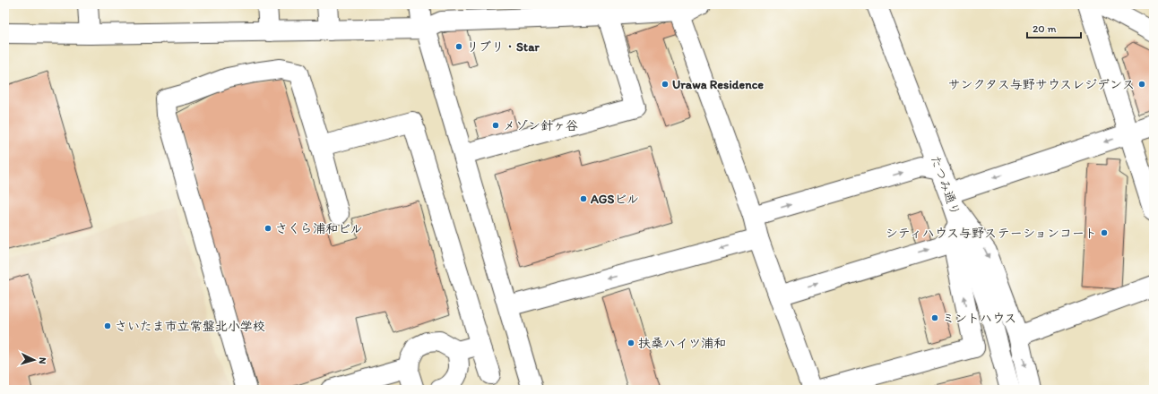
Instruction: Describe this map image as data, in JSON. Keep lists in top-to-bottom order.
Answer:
{
  "streets": {
    "street": ["たつみ通り"]
  },
  "places": [
    "リブリ・Star",
    "Urawa Residence",
    "サンクタス与野サウスレジデンス",
    "メゾン針ヶ谷",
    "AGSビル",
    "さくら浦和ビル",
    "シティハウス与野ステーションコート",
    "ミントハウス",
    "さいたま市立常盤北小学校",
    "扶桑ハイツ浦和"
  ],
  "scale_bar": "20 m",
  "north": "right"
}
